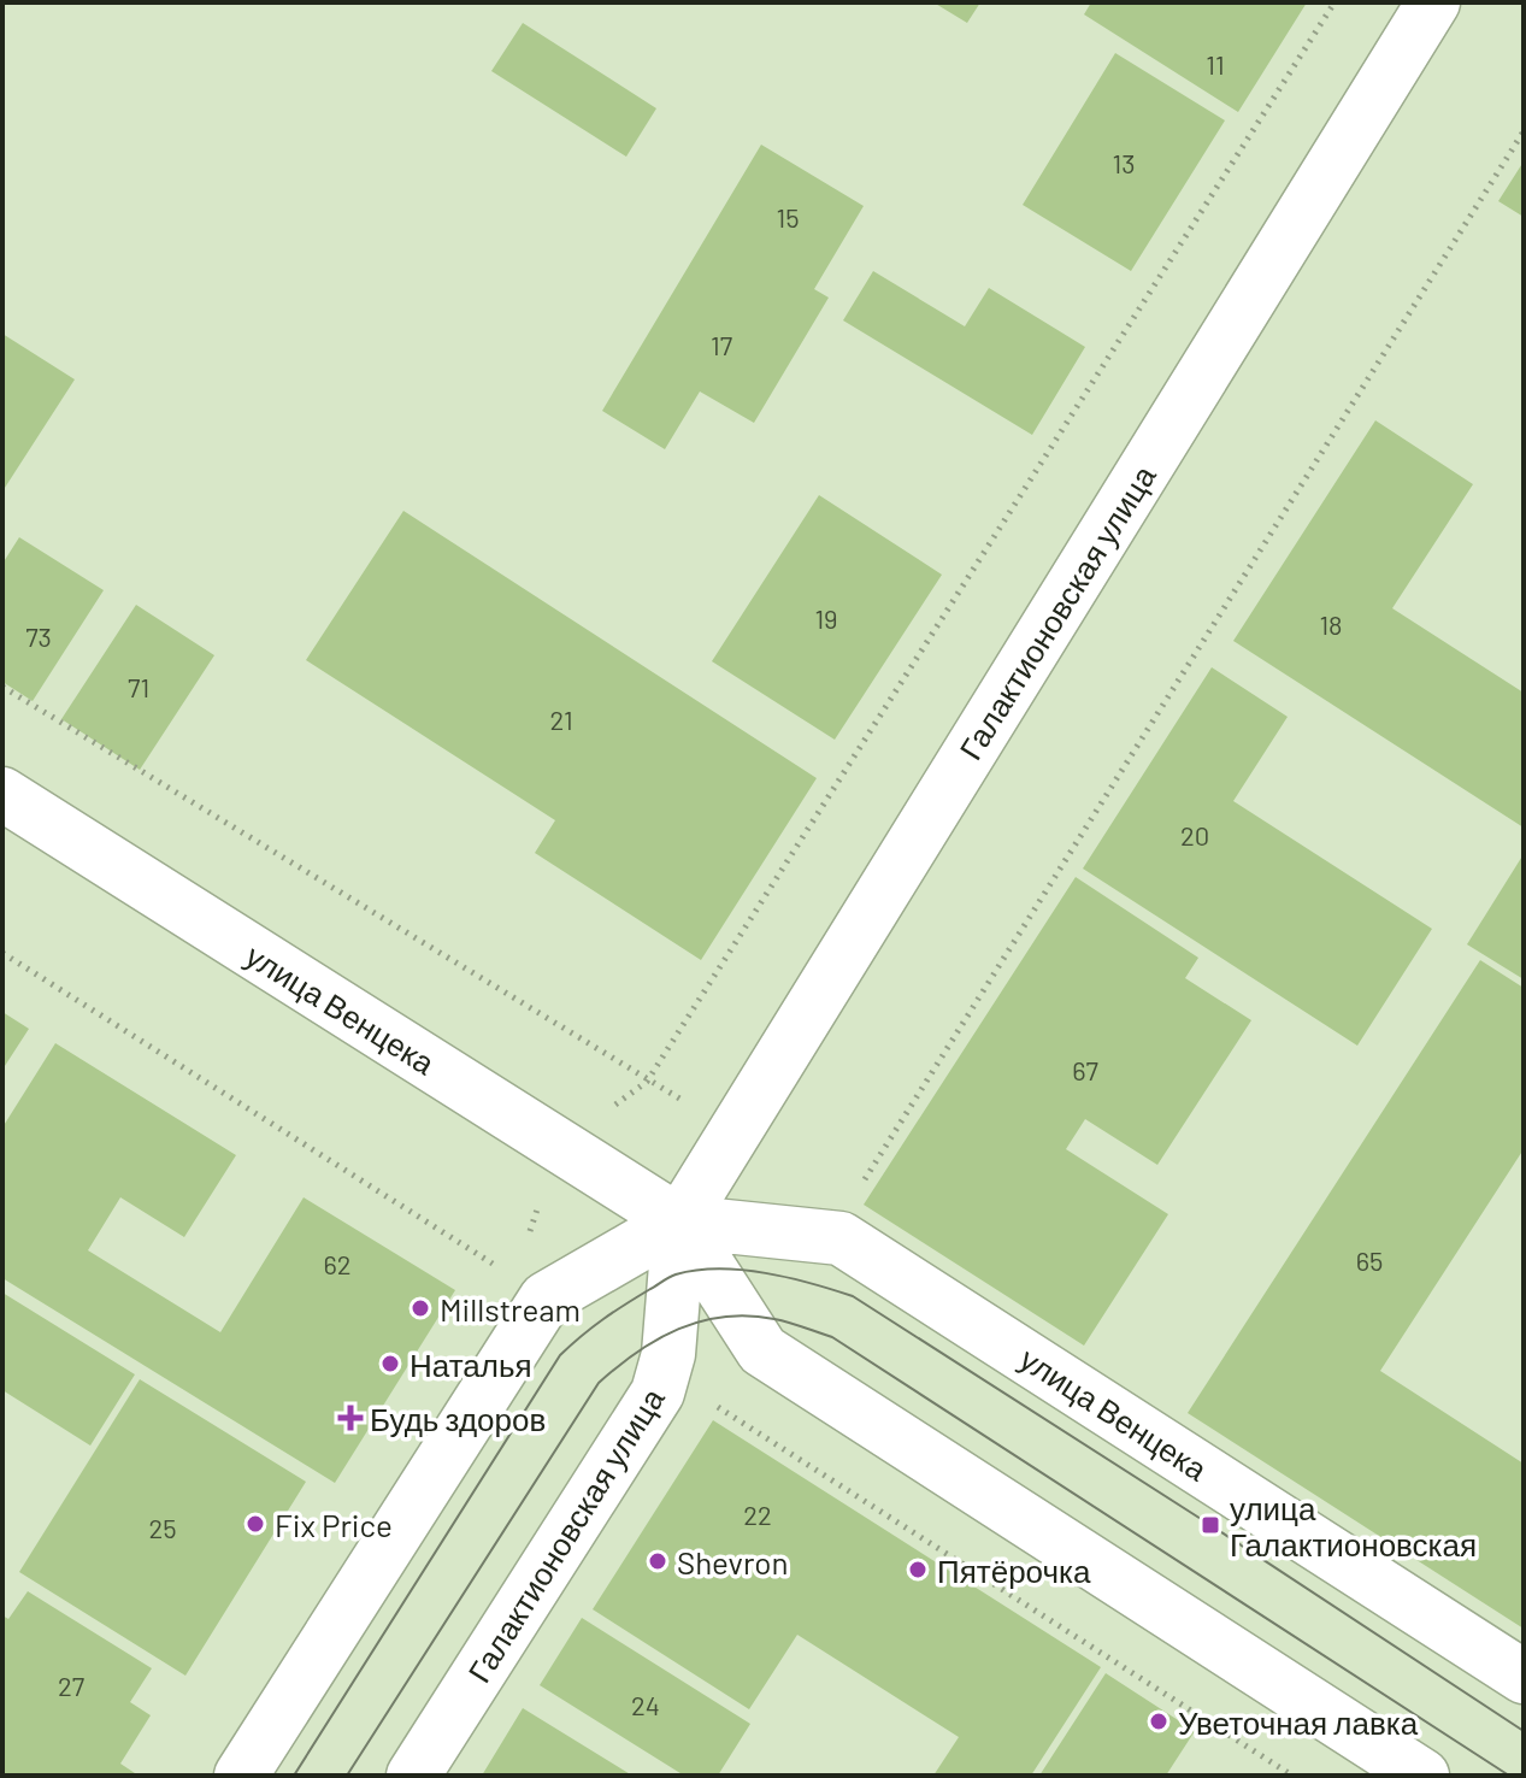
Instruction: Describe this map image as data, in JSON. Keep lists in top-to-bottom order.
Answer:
{
  "streets": {
    "main road": ["Галактионовская улица", "улица Венцека"]
  },
  "crossings": [
    ["Галактионовская улица", "улица Венцека"]
  ],
  "places": {
    "other": [
      "Millstream",
      "Наталья",
      "Fix Price",
      "Shevron",
      "Пятёрочка",
      "Уветочная лавка"
    ],
    "health": ["Будь здоров"],
    "transit": ["улица Галактионовская"]
  },
  "house_numbers": [
    "11",
    "13",
    "15",
    "17",
    "19",
    "18",
    "73",
    "71",
    "21",
    "20",
    "67",
    "65",
    "62",
    "22",
    "25",
    "27",
    "24"
  ]
}
